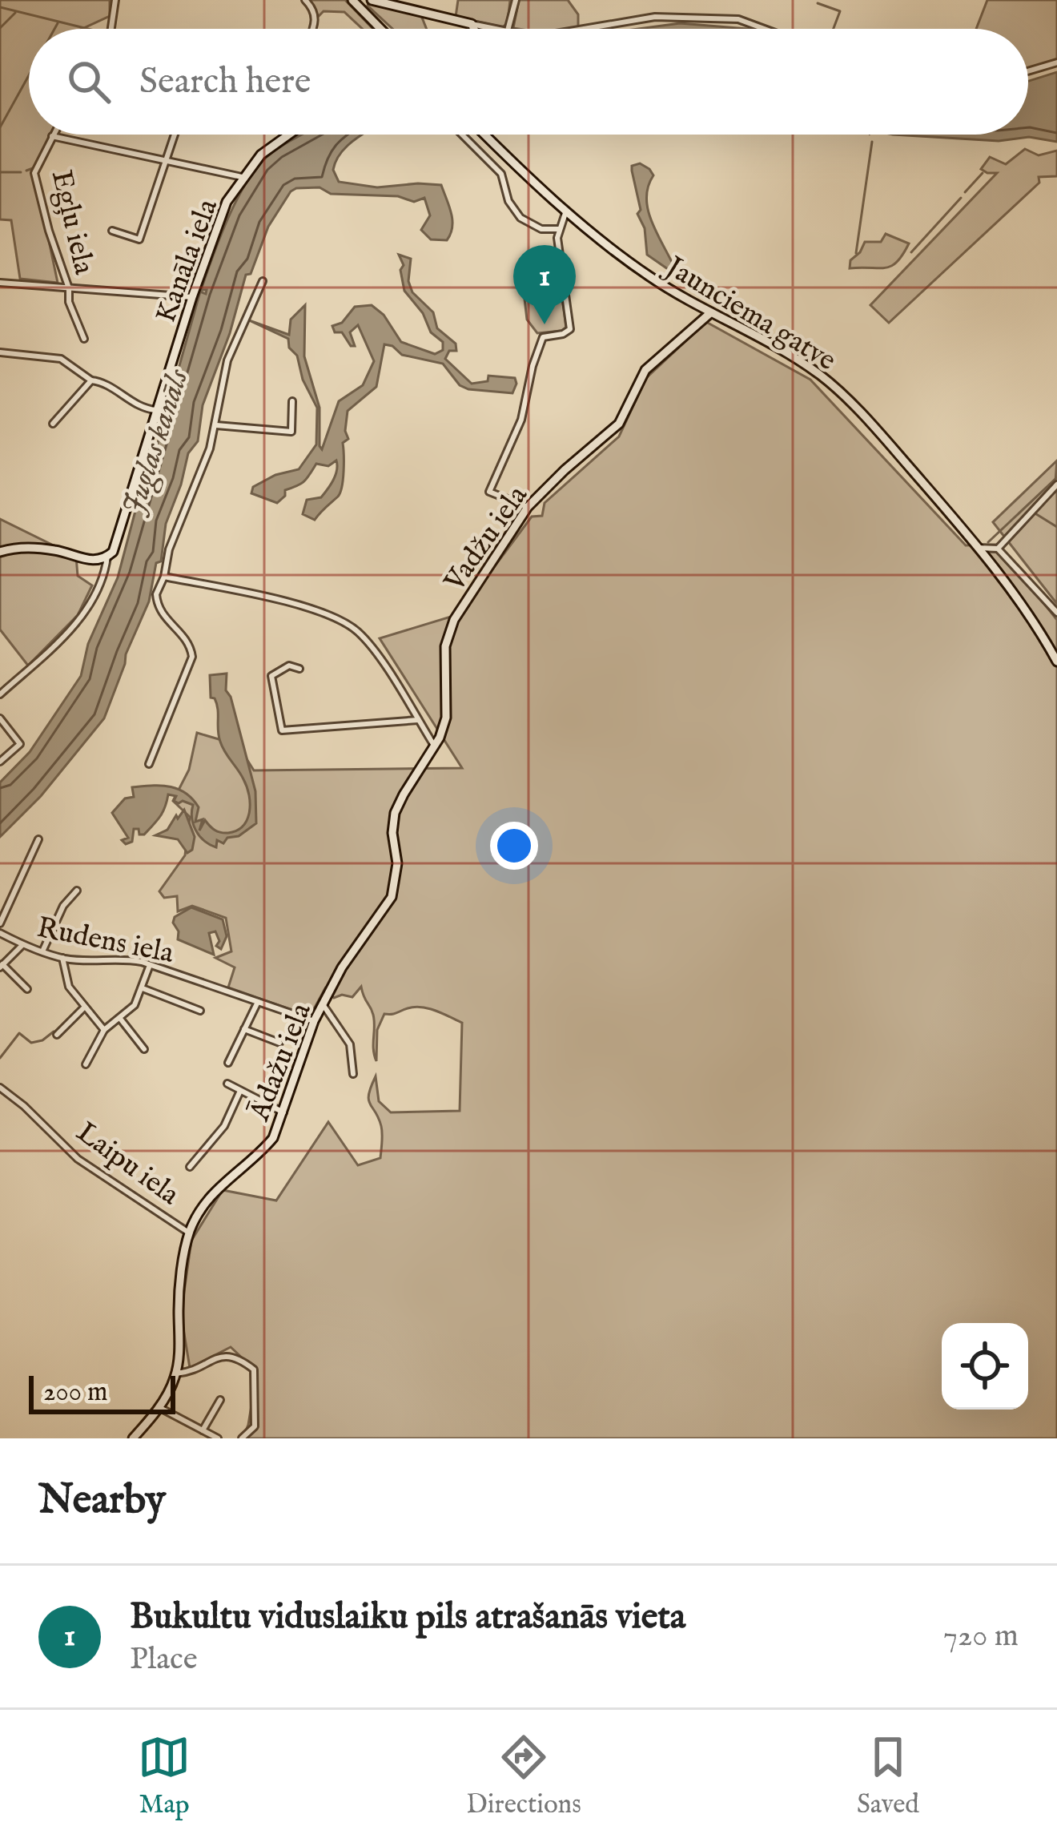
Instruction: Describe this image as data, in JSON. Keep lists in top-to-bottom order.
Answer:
{
  "streets": {
    "street": [
      "Egļu iela",
      "Kanāla iela",
      "Jaunciema gatve",
      "Vadžu iela",
      "Rudens iela",
      "Ādažu iela",
      "Laipu iela"
    ]
  },
  "crossings": [
    ["Jaunciema gatve", "Vadžu iela"],
    ["Vadžu iela", "Ādažu iela"],
    ["Rudens iela", "Ādažu iela"],
    ["Ādažu iela", "Laipu iela"]
  ],
  "water": ["Juglas kanāls"],
  "scale_bar": "200 m",
  "page": {
    "search": "Search here",
    "pins": "1",
    "scale": "200 m",
    "heading": "Nearby",
    "list": [
      {
        "mark": "1",
        "name": "Bukultu viduslaiku pils atrašanās vieta",
        "note": "Place",
        "value": "720 m"
      }
    ],
    "nav": ["Map", "Directions", "Saved"]
  }
}
